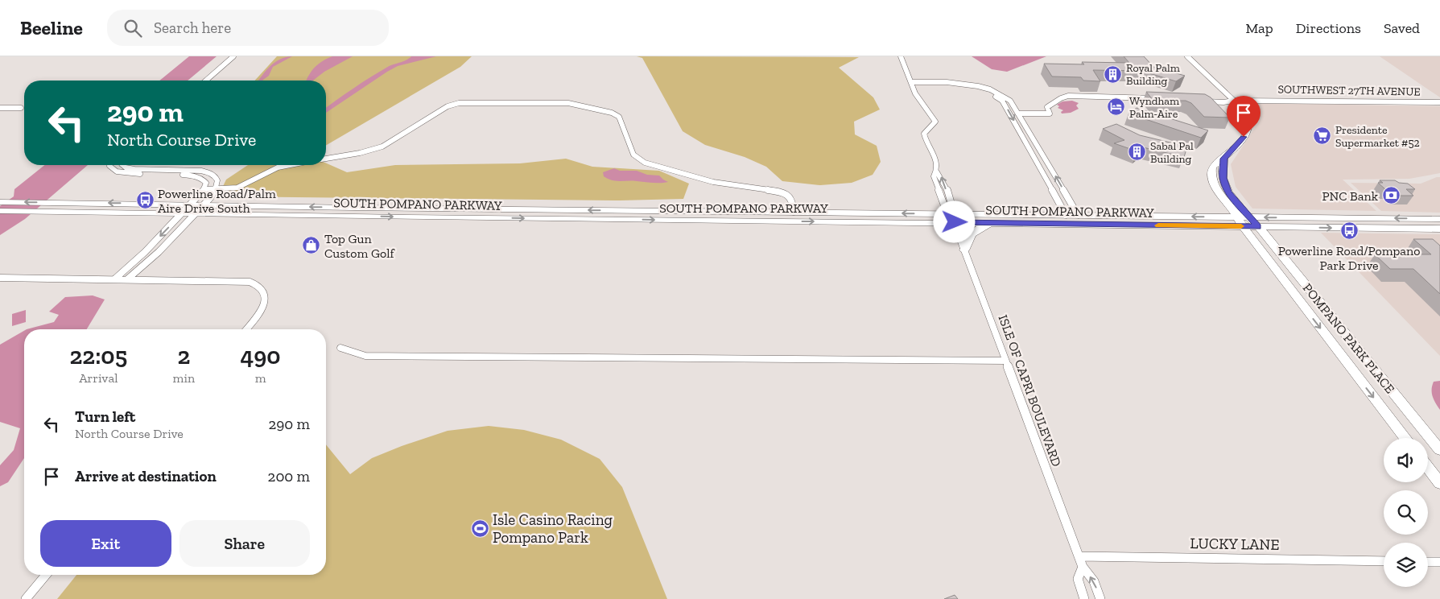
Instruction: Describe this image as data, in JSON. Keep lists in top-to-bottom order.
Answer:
{
  "streets": {
    "main road": ["SOUTHWEST 27TH AVENUE", "SOUTH POMPANO PARKWAY", "POMPANO PARK PLACE"],
    "street": ["ISLE OF CAPRI BOULEVARD", "LUCKY LANE"]
  },
  "crossings": [
    ["SOUTH POMPANO PARKWAY", "POMPANO PARK PLACE"],
    ["SOUTH POMPANO PARKWAY", "ISLE OF CAPRI BOULEVARD"],
    ["ISLE OF CAPRI BOULEVARD", "LUCKY LANE"]
  ],
  "places": {
    "building": ["Royal Palm Building", "Sabal Pal Building"],
    "hotel": ["Wyndham Palm-Aire"],
    "supermarket": ["Presidente Supermarket #52"],
    "bank": ["PNC Bank"],
    "bus stop": ["Powerline Road/Palm Aire Drive South", "Powerline Road/Pompano Park Drive"],
    "shop": ["Top Gun Custom Golf"],
    "sports": ["Isle Casino Racing Pompano Park"]
  },
  "page": {
    "header": "Beeline",
    "search": "Search here",
    "nav": ["Map", "Directions", "Saved"],
    "turn": ["290 m", "North Course Drive"],
    "eta": [
      "22:05",
      "Arrival",
      "2",
      "min",
      "490",
      "m"
    ],
    "list": [
      {
        "name": "Turn left",
        "note": "North Course Drive",
        "value": "290 m"
      },
      {
        "name": "Arrive at destination",
        "value": "200 m"
      }
    ],
    "buttons": ["Exit", "Share"]
  }
}
